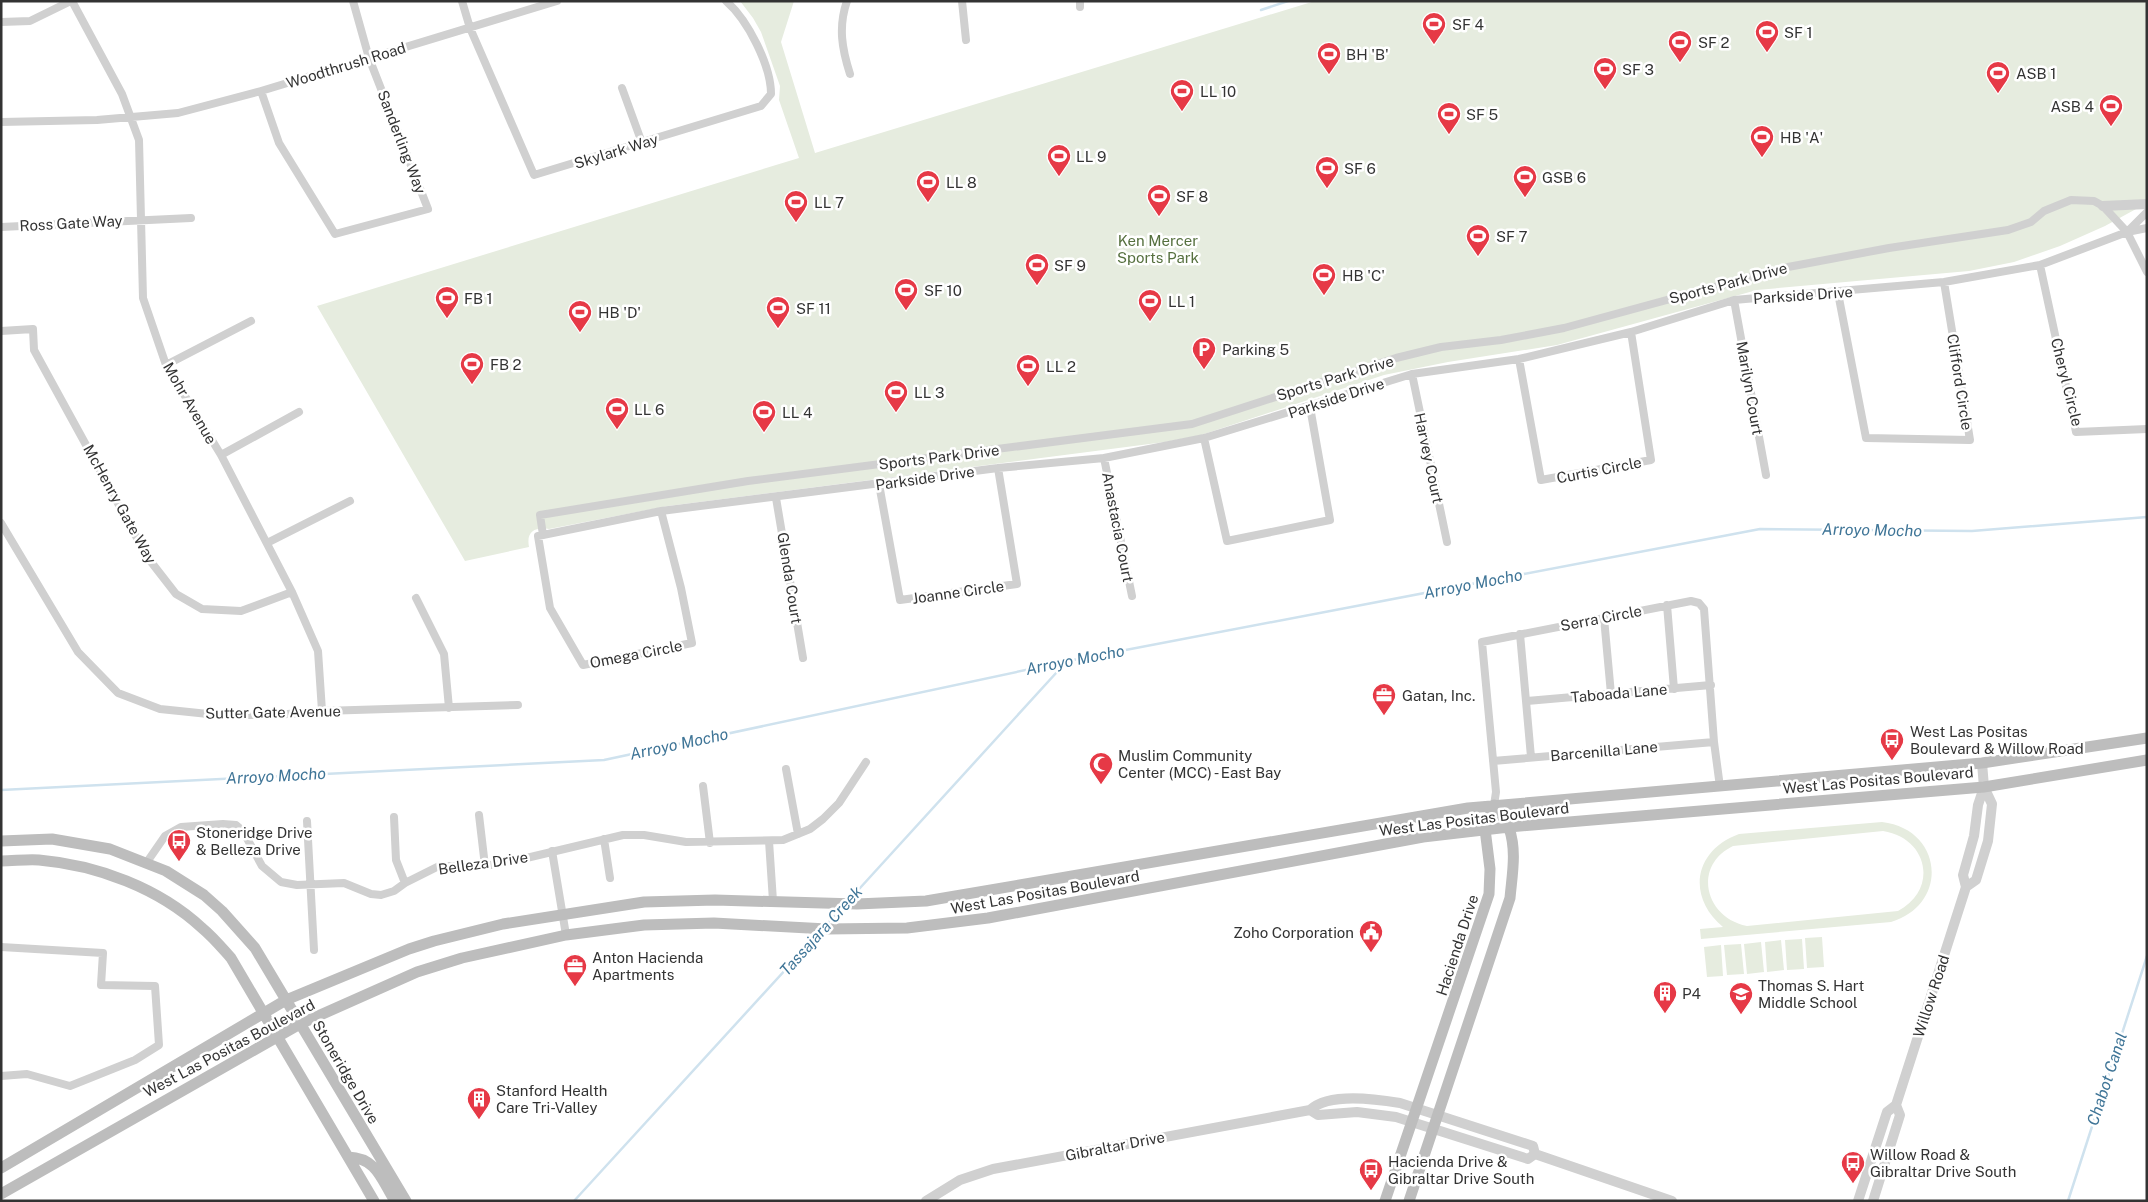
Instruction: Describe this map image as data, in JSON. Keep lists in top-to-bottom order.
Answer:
{
  "streets": {
    "main road": ["West Las Positas Boulevard", "Hacienda Drive", "Stoneridge Drive"],
    "street": [
      "Woodthrush Road",
      "Sanderling Way",
      "Skylark Way",
      "Ross Gate Way",
      "Sports Park Drive",
      "Parkside Drive",
      "Clifford Circle",
      "Cheryl Circle",
      "Marilyn Court",
      "Mohr Avenue",
      "Harvey Court",
      "Curtis Circle",
      "McHenry Gate Way",
      "Anastacia Court",
      "Glenda Court",
      "Joanne Circle",
      "Serra Circle",
      "Omega Circle",
      "Taboada Lane",
      "Sutter Gate Avenue",
      "Barcenilla Lane",
      "Belleza Drive",
      "Willow Road",
      "Gibraltar Drive"
    ]
  },
  "crossings": [
    ["Woodthrush Road", "Sanderling Way"],
    ["Woodthrush Road", "Skylark Way"],
    ["Woodthrush Road", "Mohr Avenue"],
    ["Ross Gate Way", "Mohr Avenue"],
    ["Sports Park Drive", "Parkside Drive"],
    ["Sports Park Drive", "Omega Circle"],
    ["Parkside Drive", "Clifford Circle"],
    ["Parkside Drive", "Cheryl Circle"],
    ["Parkside Drive", "Marilyn Court"],
    ["Parkside Drive", "Harvey Court"],
    ["Parkside Drive", "Curtis Circle"],
    ["Parkside Drive", "Anastacia Court"],
    ["Parkside Drive", "Glenda Court"],
    ["Parkside Drive", "Joanne Circle"],
    ["Parkside Drive", "Omega Circle"],
    ["Mohr Avenue", "McHenry Gate Way"],
    ["Mohr Avenue", "Sutter Gate Avenue"],
    ["Serra Circle", "Taboada Lane"],
    ["Serra Circle", "Barcenilla Lane"],
    ["Serra Circle", "West Las Positas Boulevard"],
    ["Serra Circle", "Hacienda Drive"],
    ["West Las Positas Boulevard", "Hacienda Drive"],
    ["West Las Positas Boulevard", "Willow Road"],
    ["West Las Positas Boulevard", "Stoneridge Drive"],
    ["Belleza Drive", "Stoneridge Drive"],
    ["Hacienda Drive", "Gibraltar Drive"]
  ],
  "water": ["Arroyo Mocho", "Tassajara Creek", "Chabot Canal"],
  "parks": ["Ken Mercer Sports Park"],
  "places": {
    "sports": [
      "SF 4",
      "SF 1",
      "SF 2",
      "BH 'B'",
      "SF 3",
      "ASB 1",
      "LL 10",
      "ASB 4",
      "SF 5",
      "HB 'A'",
      "LL 9",
      "SF 6",
      "GSB 6",
      "LL 8",
      "SF 8",
      "LL 7",
      "SF 7",
      "SF 9",
      "HB 'C'",
      "SF 10",
      "FB 1",
      "LL 1",
      "SF 11",
      "HB 'D'",
      "FB 2",
      "LL 2",
      "LL 3",
      "LL 6",
      "LL 4"
    ],
    "parking": ["Parking 5"],
    "office": ["Gatan, Inc.", "Anton Hacienda Apartments"],
    "bus stop": [
      "West Las Positas Boulevard & Willow Road",
      "Stoneridge Drive & Belleza Drive",
      "Willow Road & Gibraltar Drive South",
      "Hacienda Drive & Gibraltar Drive South"
    ],
    "mosque": ["Muslim Community Center (MCC) - East Bay"],
    "public building": ["Zoho Corporation"],
    "building": ["P4", "Stanford Health Care Tri-Valley"],
    "school or university": ["Thomas S. Hart Middle School"]
  }
}
